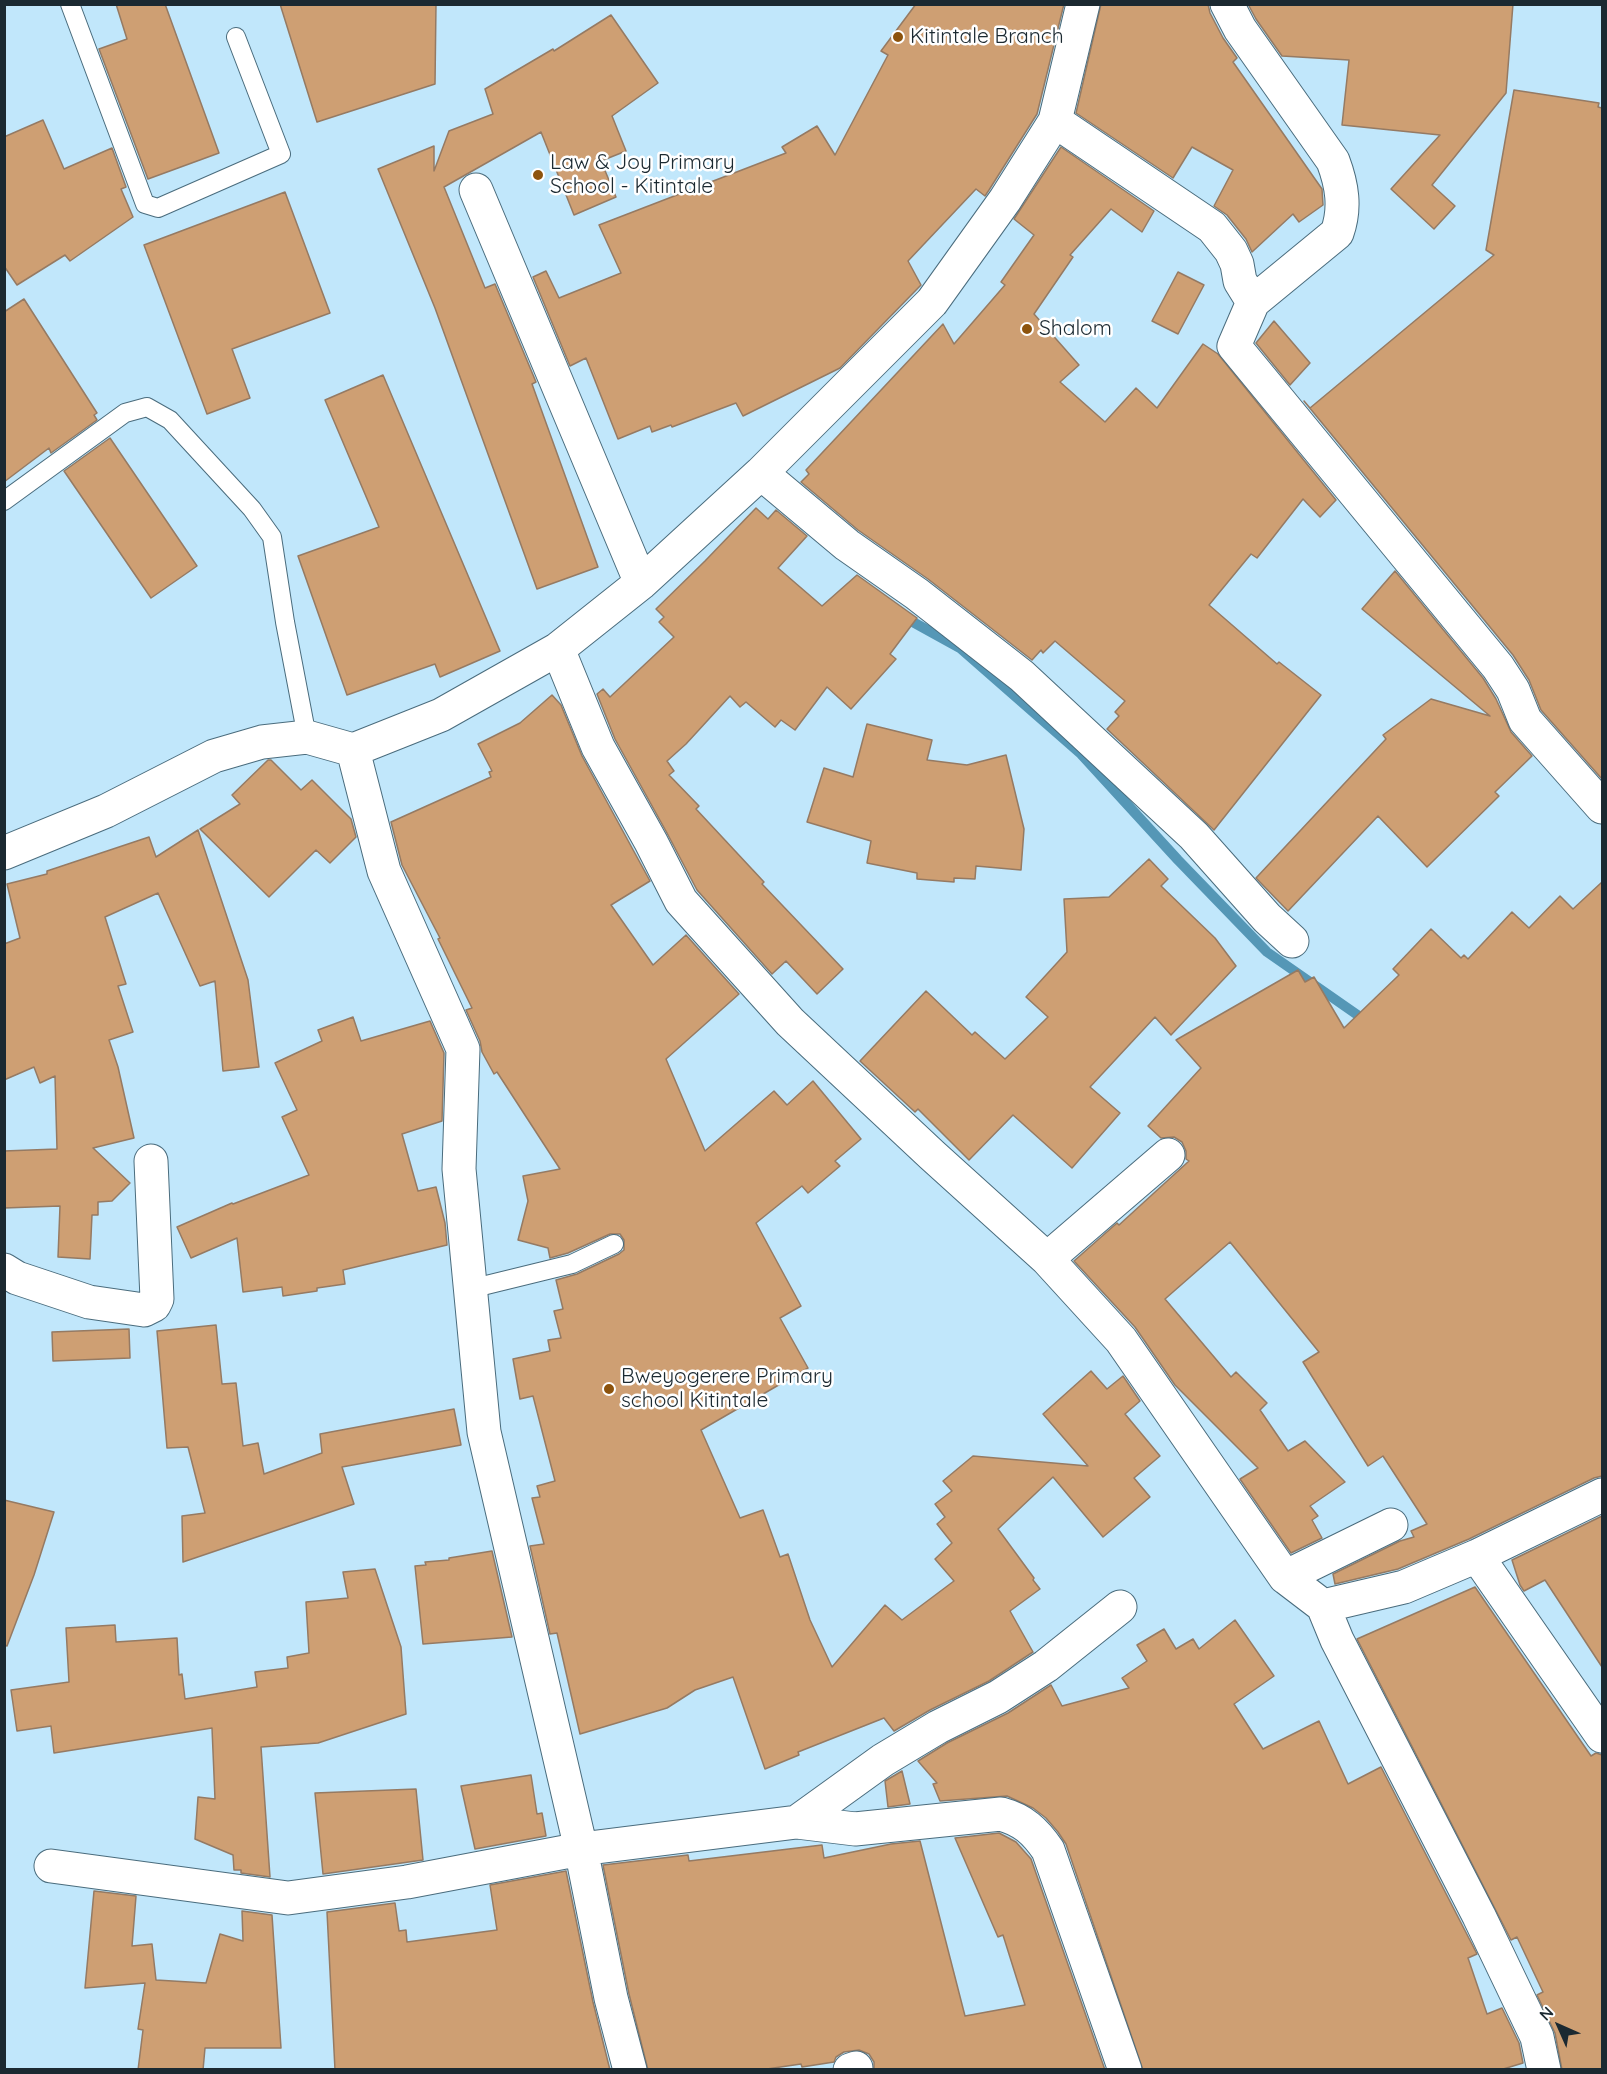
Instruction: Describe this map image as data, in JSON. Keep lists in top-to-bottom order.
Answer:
{
  "places": [
    "Kitintale Branch",
    "Law & Joy Primary School - Kitintale",
    "Shalom",
    "Bweyogerere Primary school Kitintale"
  ],
  "north": "top left"
}
